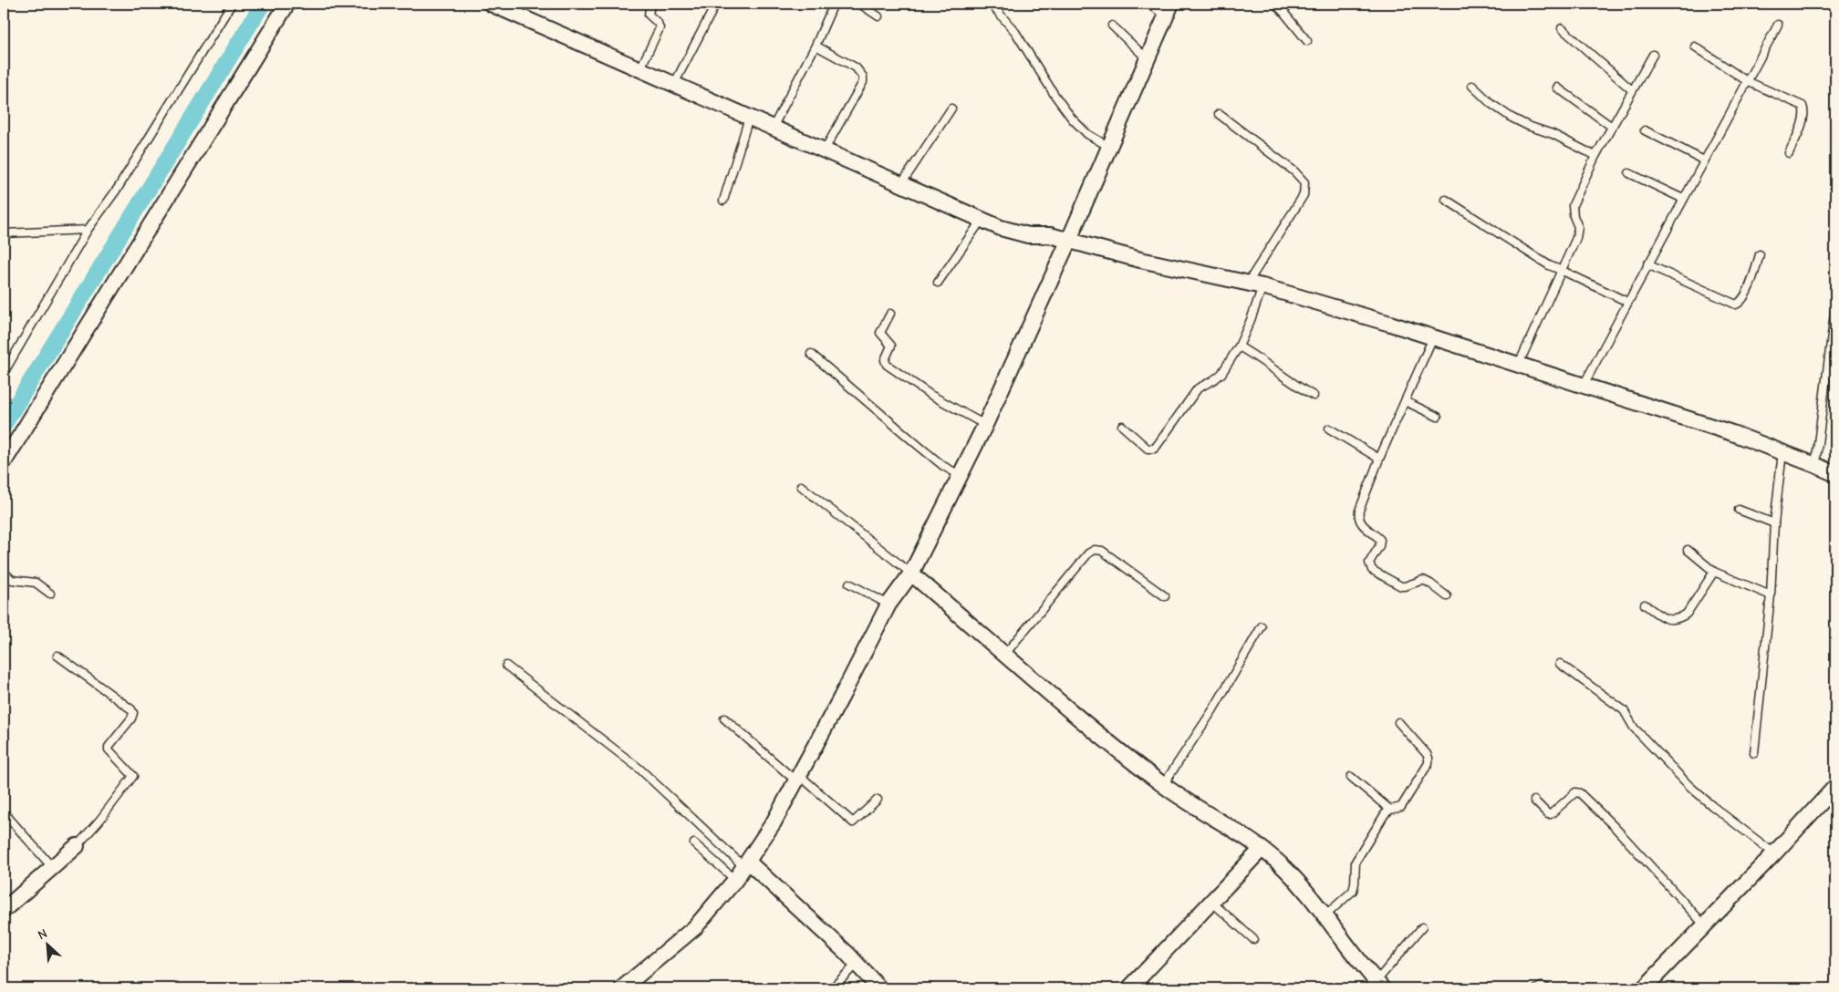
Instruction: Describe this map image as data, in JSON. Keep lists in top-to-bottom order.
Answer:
{
  "north": "top left"
}
